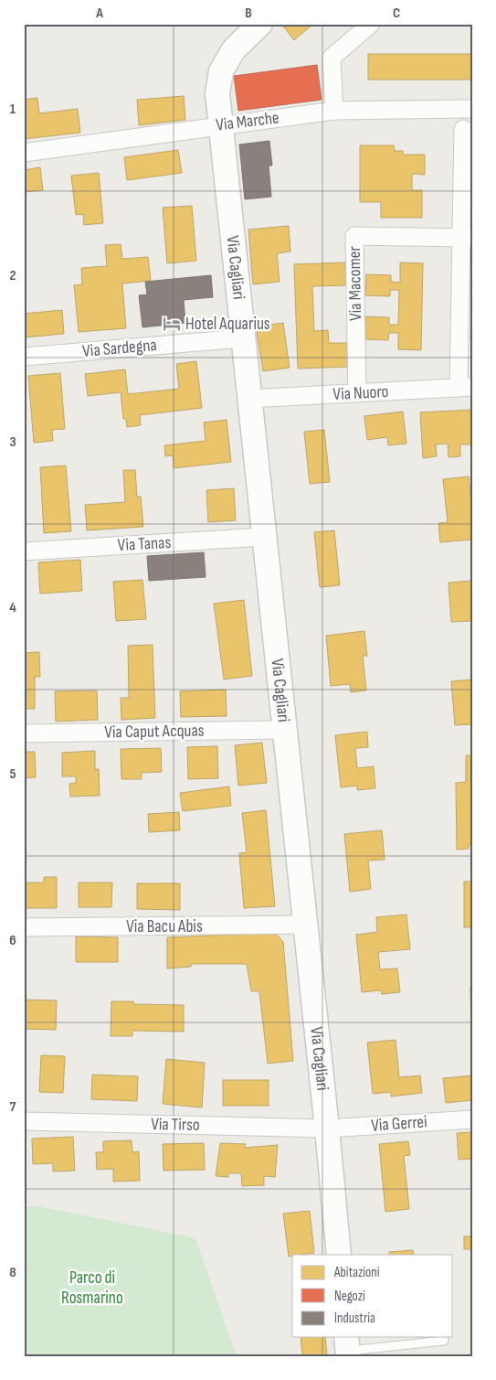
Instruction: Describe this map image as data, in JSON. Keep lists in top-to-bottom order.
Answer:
{
  "streets": {
    "street": [
      "Via Marche",
      "Via Cagliari",
      "Via Macomer",
      "Via Sardegna",
      "Via Nuoro",
      "Via Tanas",
      "Via Caput Acquas",
      "Via Bacu Abis",
      "Via Gerrei",
      "Via Tirso"
    ]
  },
  "crossings": [
    ["Via Marche", "Via Cagliari"],
    ["Via Cagliari", "Via Sardegna"],
    ["Via Cagliari", "Via Nuoro"],
    ["Via Cagliari", "Via Tanas"],
    ["Via Cagliari", "Via Caput Acquas"],
    ["Via Cagliari", "Via Bacu Abis"],
    ["Via Cagliari", "Via Gerrei"],
    ["Via Cagliari", "Via Tirso"],
    ["Via Macomer", "Via Nuoro"],
    ["Via Gerrei", "Via Tirso"]
  ],
  "parks": ["Parco di Rosmarino"],
  "places": {
    "hotel": ["Hotel Aquarius"]
  },
  "legend": ["Abitazioni", "Negozi", "Industria"],
  "grid": {
    "columns": ["A", "B", "C"],
    "rows": [
      "1",
      "2",
      "3",
      "4",
      "5",
      "6",
      "7",
      "8"
    ]
  }
}
